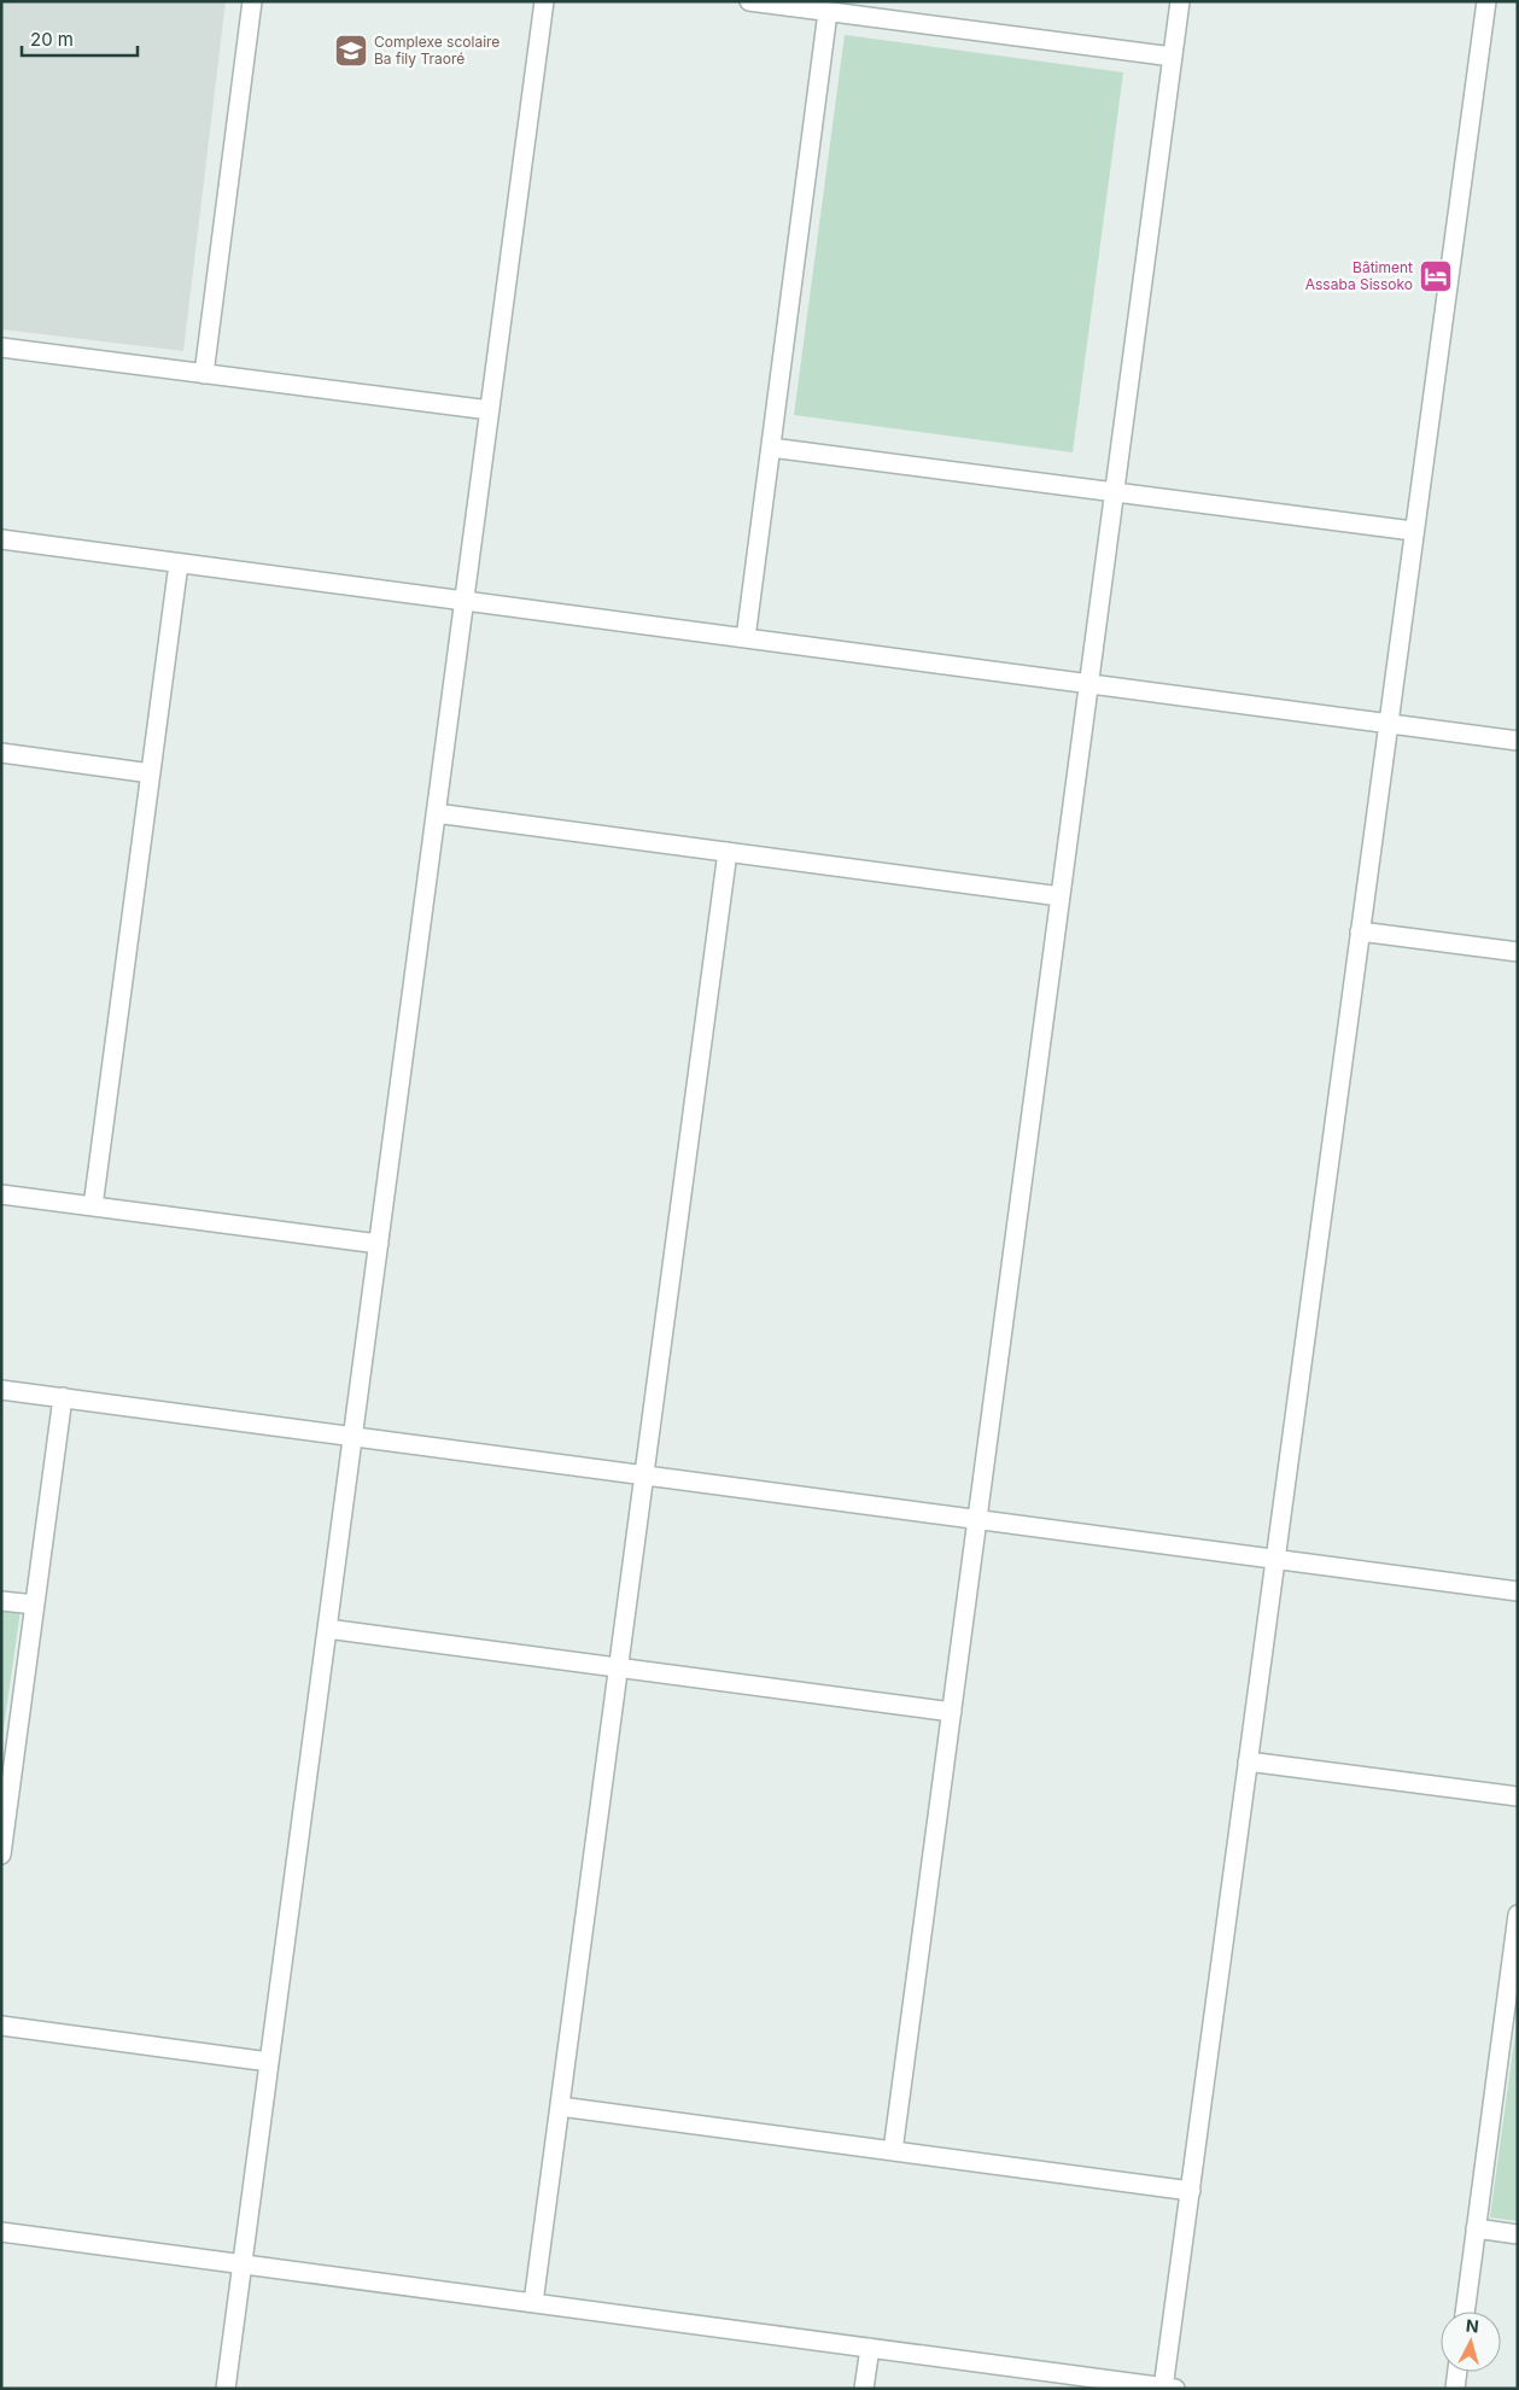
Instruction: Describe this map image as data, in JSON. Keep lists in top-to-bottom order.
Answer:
{
  "places": {
    "school or university": ["Complexe scolaire Ba fily Traoré"],
    "hotel": ["Bâtiment Assaba Sissoko"]
  },
  "scale_bar": "20 m",
  "north": "top"
}
